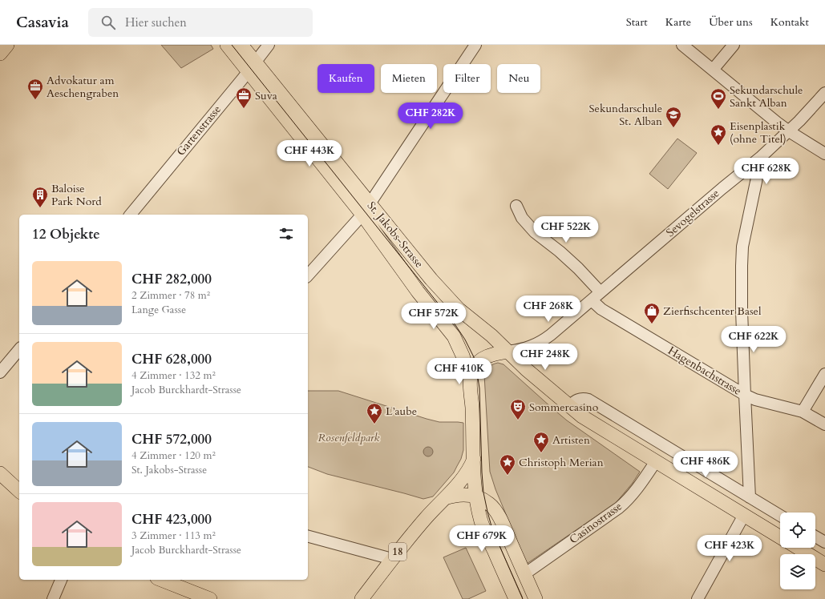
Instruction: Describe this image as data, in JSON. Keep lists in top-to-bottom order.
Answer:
{
  "streets": {
    "main road": ["St. Jakobs-Strasse", "18"],
    "street": [
      "Gartenstrasse",
      "Sevogelstrasse",
      "Hagenbachstrasse",
      "Casinostrasse"
    ]
  },
  "crossings": [
    ["Gartenstrasse", "St. Jakobs-Strasse"],
    ["Sevogelstrasse", "St. Jakobs-Strasse"],
    ["Sevogelstrasse", "Hagenbachstrasse"],
    ["St. Jakobs-Strasse", "Casinostrasse"]
  ],
  "parks": ["Rosenfeldpark"],
  "places": {
    "office": ["Advokatur am Aeschengraben", "Suva"],
    "sports": ["Sekundarschule Sankt Alban"],
    "school or university": ["Sekundarschule St. Alban"],
    "place": [
      "Eisenplastik (ohne Titel)",
      "L’aube",
      "Artisten",
      "Christoph Merian"
    ],
    "building": ["Baloise Park Nord"],
    "shop": ["Zierfischcenter Basel"],
    "theatre": ["Sommercasino"]
  },
  "page": {
    "header": "Casavia",
    "search": "Hier suchen",
    "nav": [
      "Start",
      "Karte",
      "Über uns",
      "Kontakt"
    ],
    "chip": [
      "Kaufen",
      "Mieten",
      "Filter",
      "Neu"
    ],
    "price": [
      "CHF 282K",
      "CHF 443K",
      "CHF 628K",
      "CHF 522K",
      "CHF 268K",
      "CHF 572K",
      "CHF 622K",
      "CHF 248K",
      "CHF 410K",
      "CHF 486K",
      "CHF 679K",
      "CHF 423K"
    ],
    "heading": "12 Objekte",
    "list": [
      {
        "name": "CHF 282,000",
        "note": "2 Zimmer · 78 m² · Lange Gasse"
      },
      {
        "name": "CHF 628,000",
        "note": "4 Zimmer · 132 m² · Jacob Burckhardt-Strasse"
      },
      {
        "name": "CHF 572,000",
        "note": "4 Zimmer · 120 m² · St. Jakobs-Strasse"
      },
      {
        "name": "CHF 423,000",
        "note": "3 Zimmer · 113 m² · Jacob Burckhardt-Strasse"
      }
    ]
  }
}
